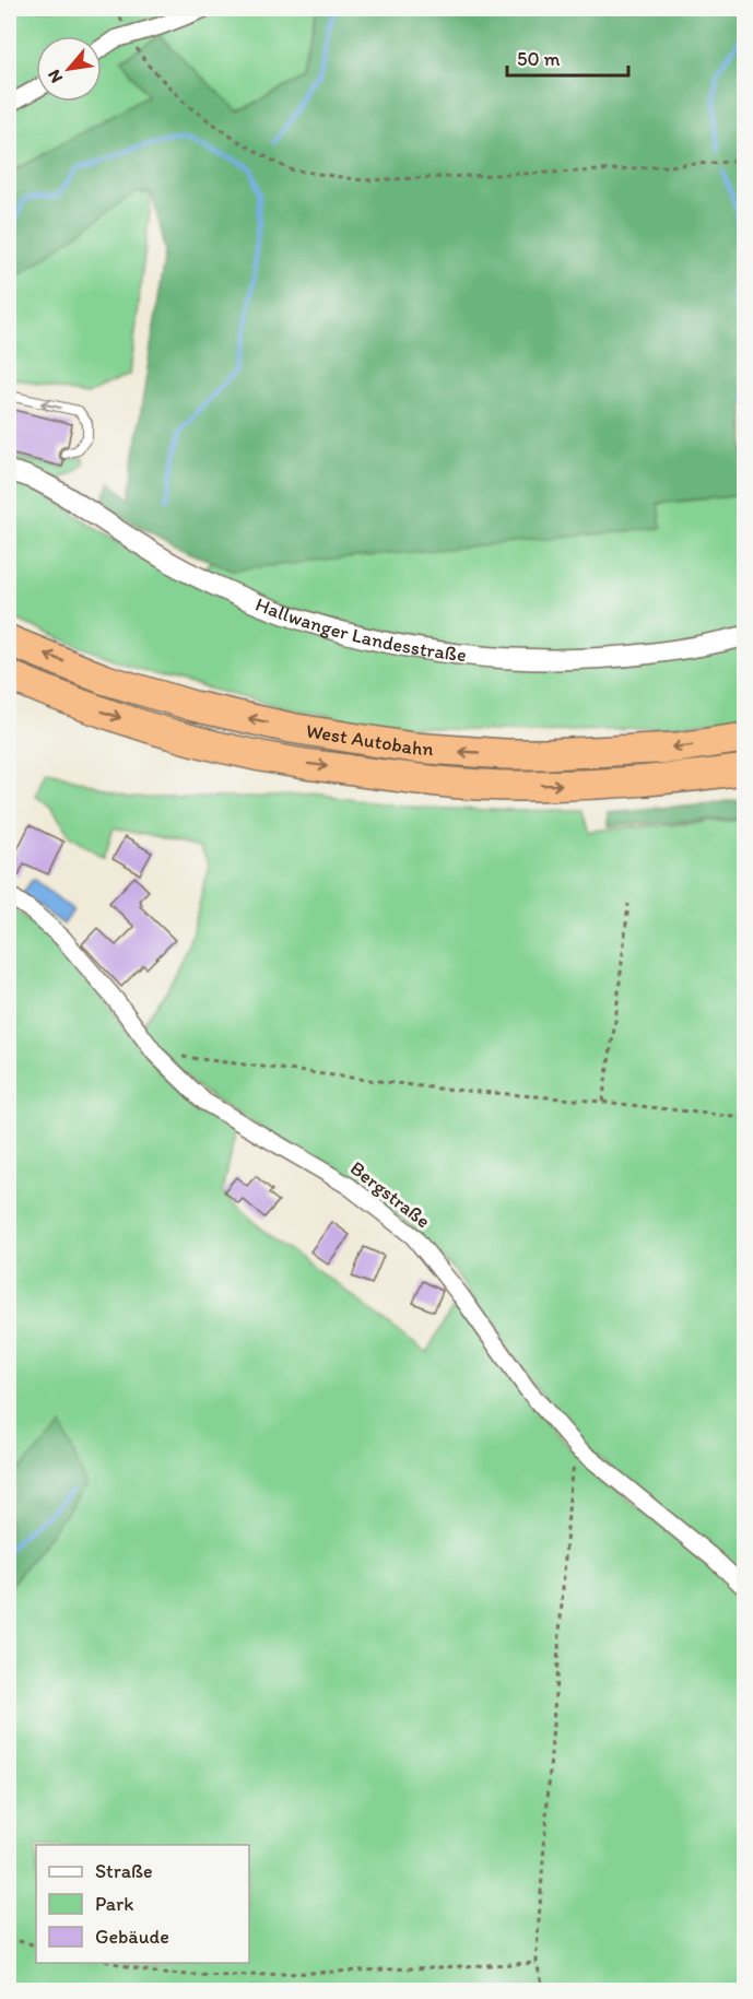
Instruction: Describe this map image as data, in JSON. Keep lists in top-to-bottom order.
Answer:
{
  "streets": {
    "highway": ["West Autobahn"],
    "street": ["Hallwanger Landesstraße", "Bergstraße"]
  },
  "legend": ["Straße", "Park", "Gebäude"],
  "scale_bar": "50 m",
  "north": "bottom left"
}
